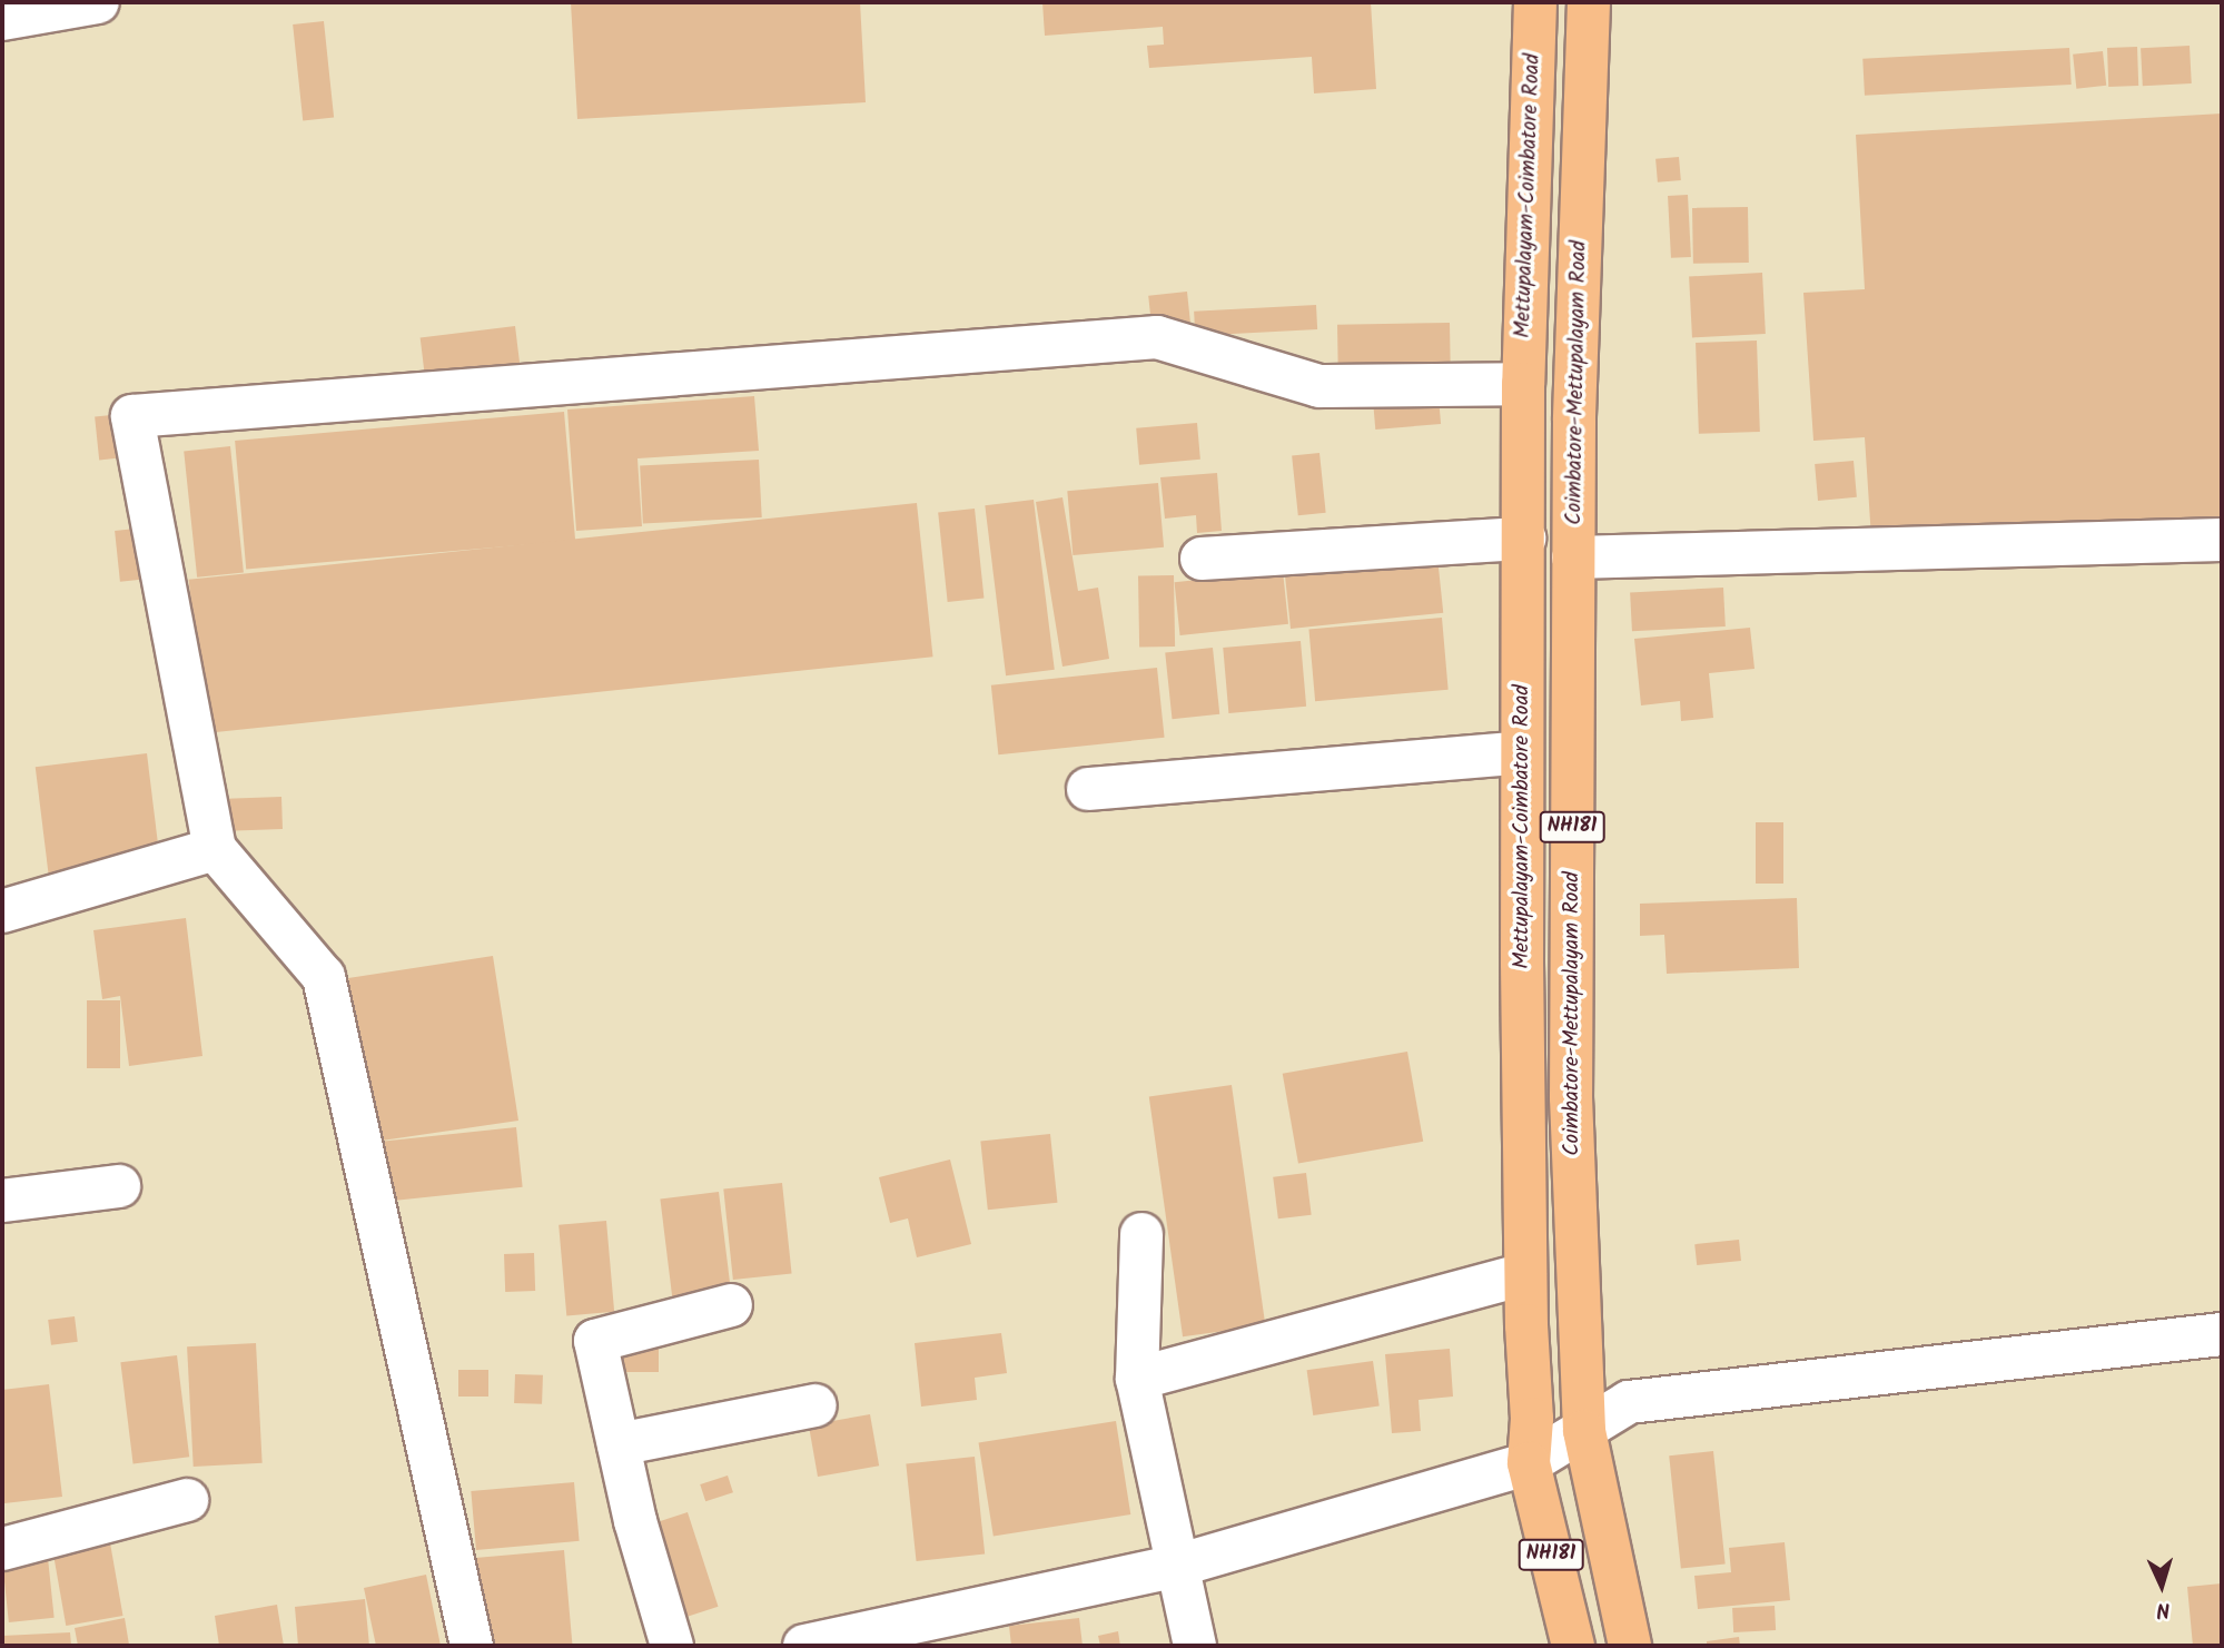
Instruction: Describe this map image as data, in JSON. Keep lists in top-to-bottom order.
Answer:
{
  "streets": {
    "highway": ["Mettupalayam-Coimbatore Road", "Coimbatore-Mettupalayam Road", "NH181"]
  },
  "north": "bottom"
}
